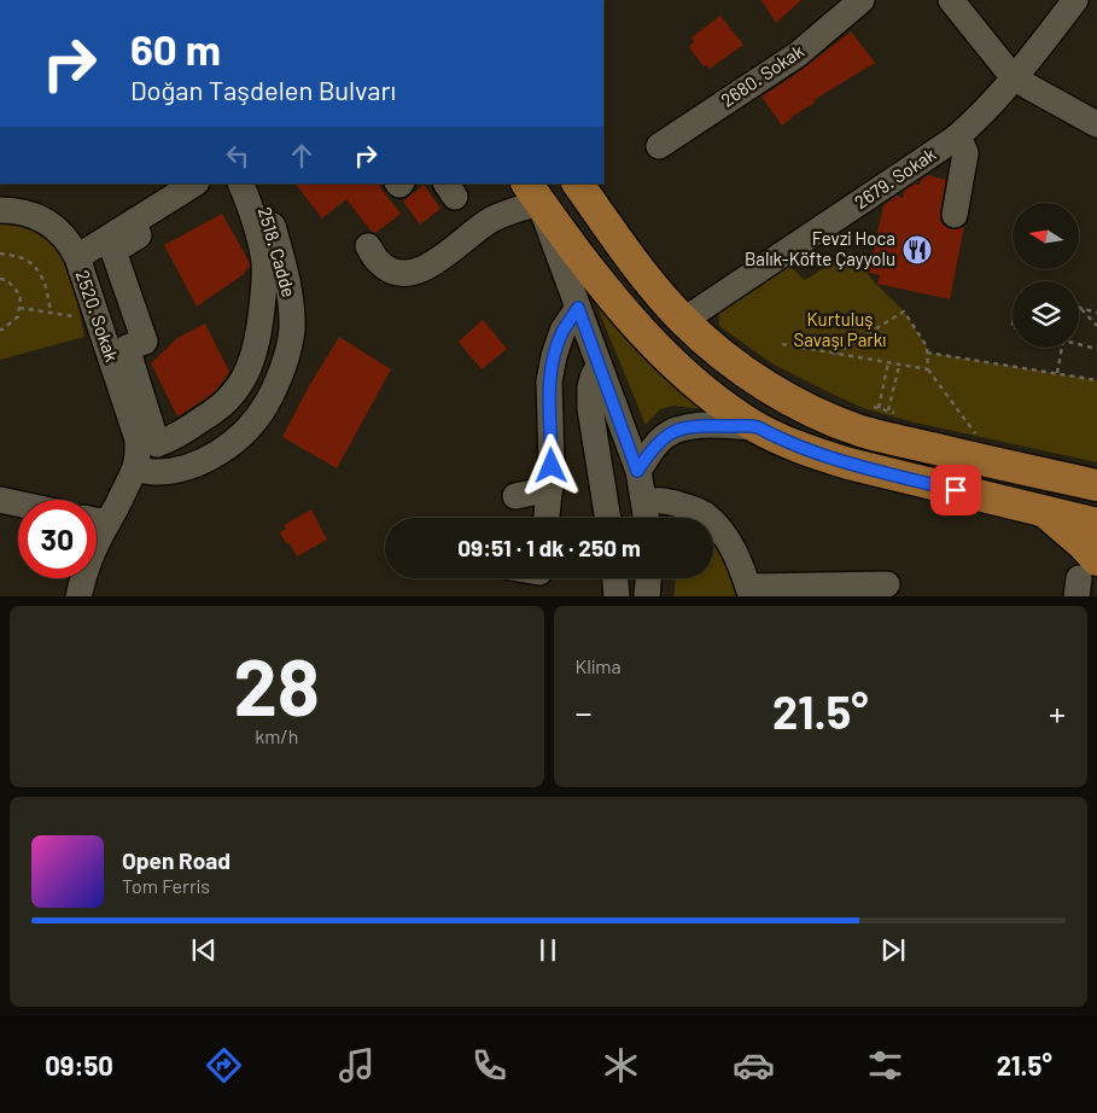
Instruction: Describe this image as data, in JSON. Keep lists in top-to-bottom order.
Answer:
{
  "streets": {
    "street": [
      "2680. Sokak",
      "2679. Sokak",
      "2518. Cadde",
      "2520. Sokak"
    ]
  },
  "crossings": [
    ["2518. Cadde", "2520. Sokak"]
  ],
  "parks": ["Kurtuluş Savaşı Parkı"],
  "places": {
    "restaurant": ["Fevzi Hoca Balık-Köfte Çayyolu"]
  },
  "north": "left",
  "page": {
    "turn": ["60 m", "Doğan Taşdelen Bulvarı"],
    "limit": "30",
    "trip": "09:51 · 1 dk · 250 m",
    "tile": [
      ["28", "km/h"],
      "Klima"
    ],
    "heat": ["−", "21.5°", "+"],
    "song": ["Open Road", "Tom Ferris"],
    "tabs": ["09:50", "21.5°"]
  }
}
